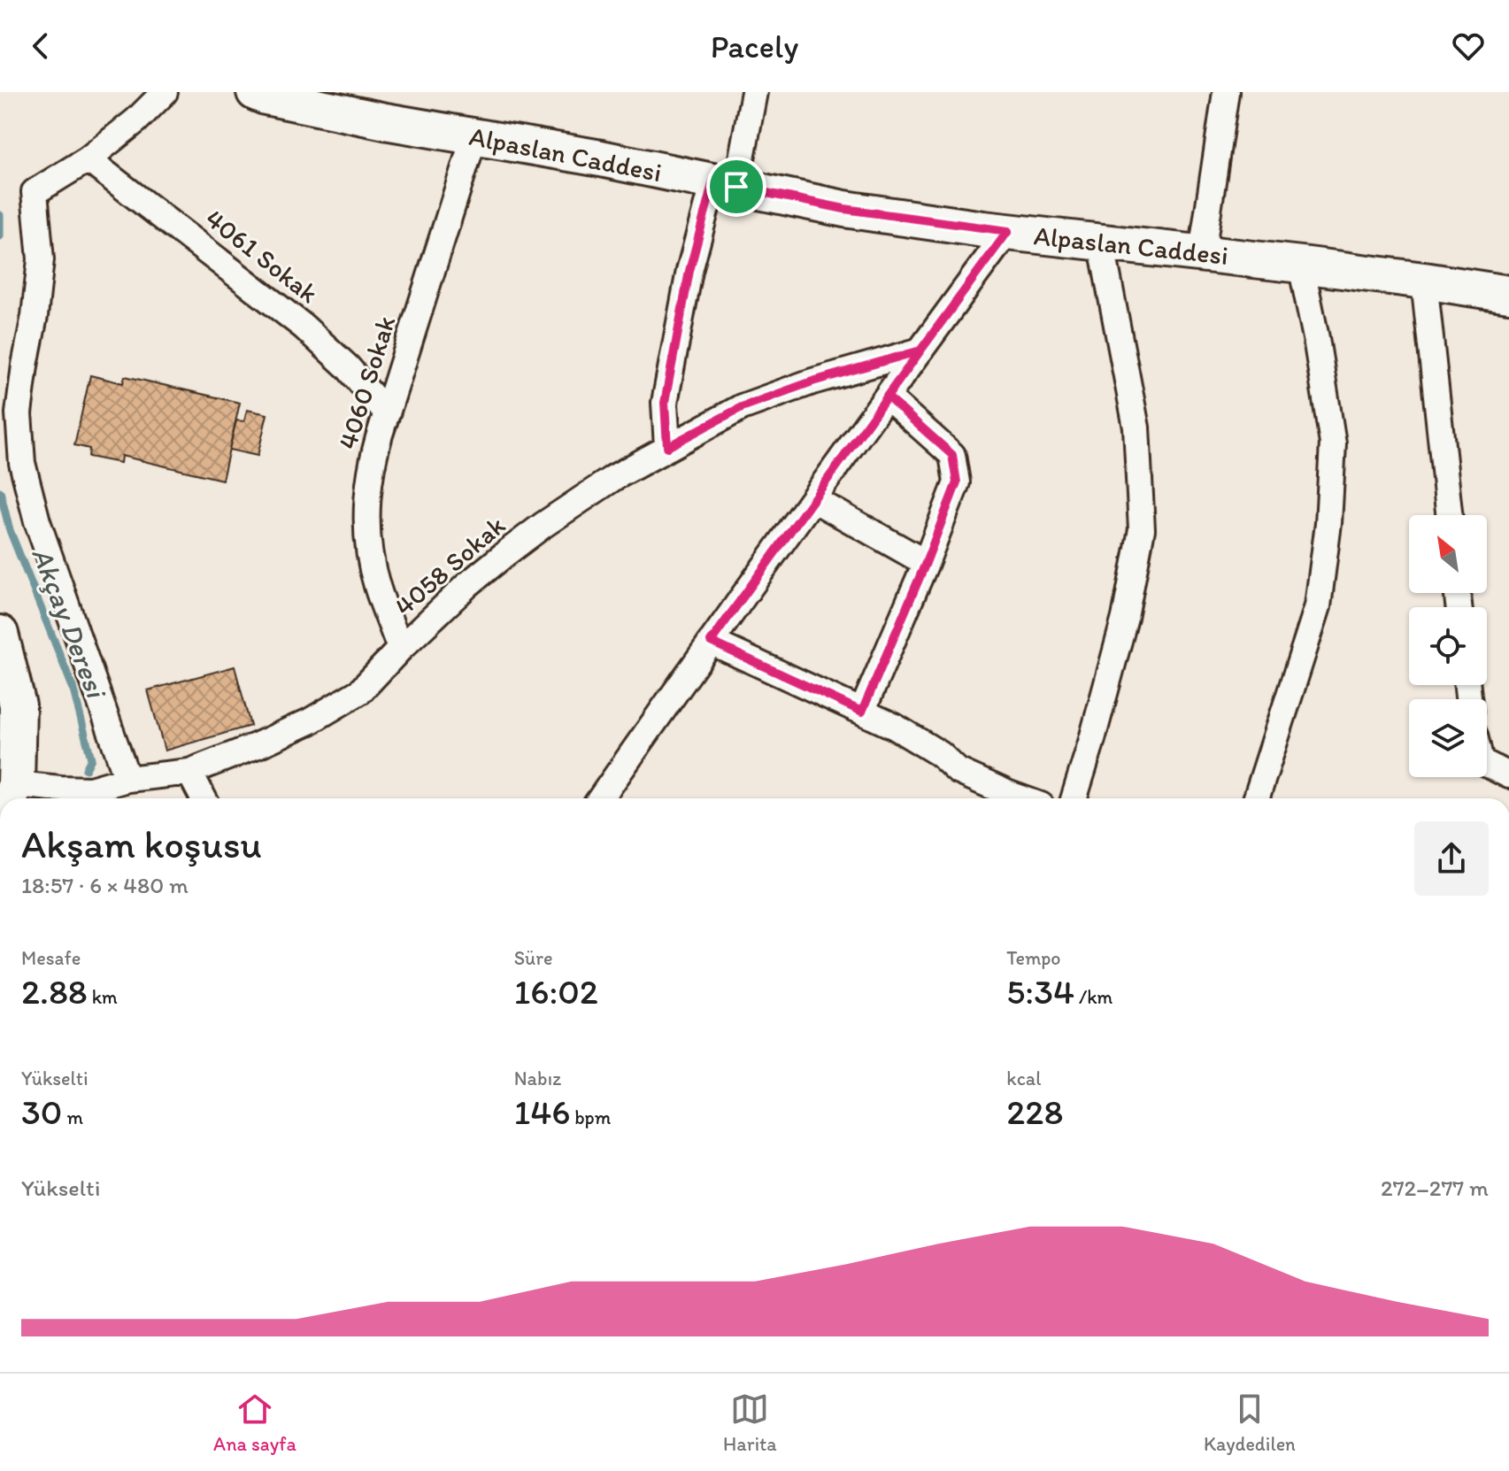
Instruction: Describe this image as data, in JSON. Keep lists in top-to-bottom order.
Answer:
{
  "streets": {
    "street": [
      "Alpaslan Caddesi",
      "4061 Sokak",
      "4060 Sokak",
      "4058 Sokak"
    ]
  },
  "crossings": [
    ["Alpaslan Caddesi", "4060 Sokak"],
    ["4061 Sokak", "4060 Sokak"],
    ["4060 Sokak", "4058 Sokak"]
  ],
  "water": ["Akçay Deresi"],
  "north": "top left",
  "page": {
    "header": "Pacely",
    "heading": ["Akşam koşusu", "18:57 · 6 × 480 m"],
    "stats": [
      ["Mesafe", "2.88 km"],
      ["Süre", "16:02"],
      ["Tempo", "5:34 /km"],
      ["Yükselti", "30 m"],
      ["Nabız", "146 bpm"],
      ["kcal", "228"]
    ],
    "chart": ["Yükselti", "272–277 m"],
    "tabs": ["Ana sayfa", "Harita", "Kaydedilen"]
  }
}
